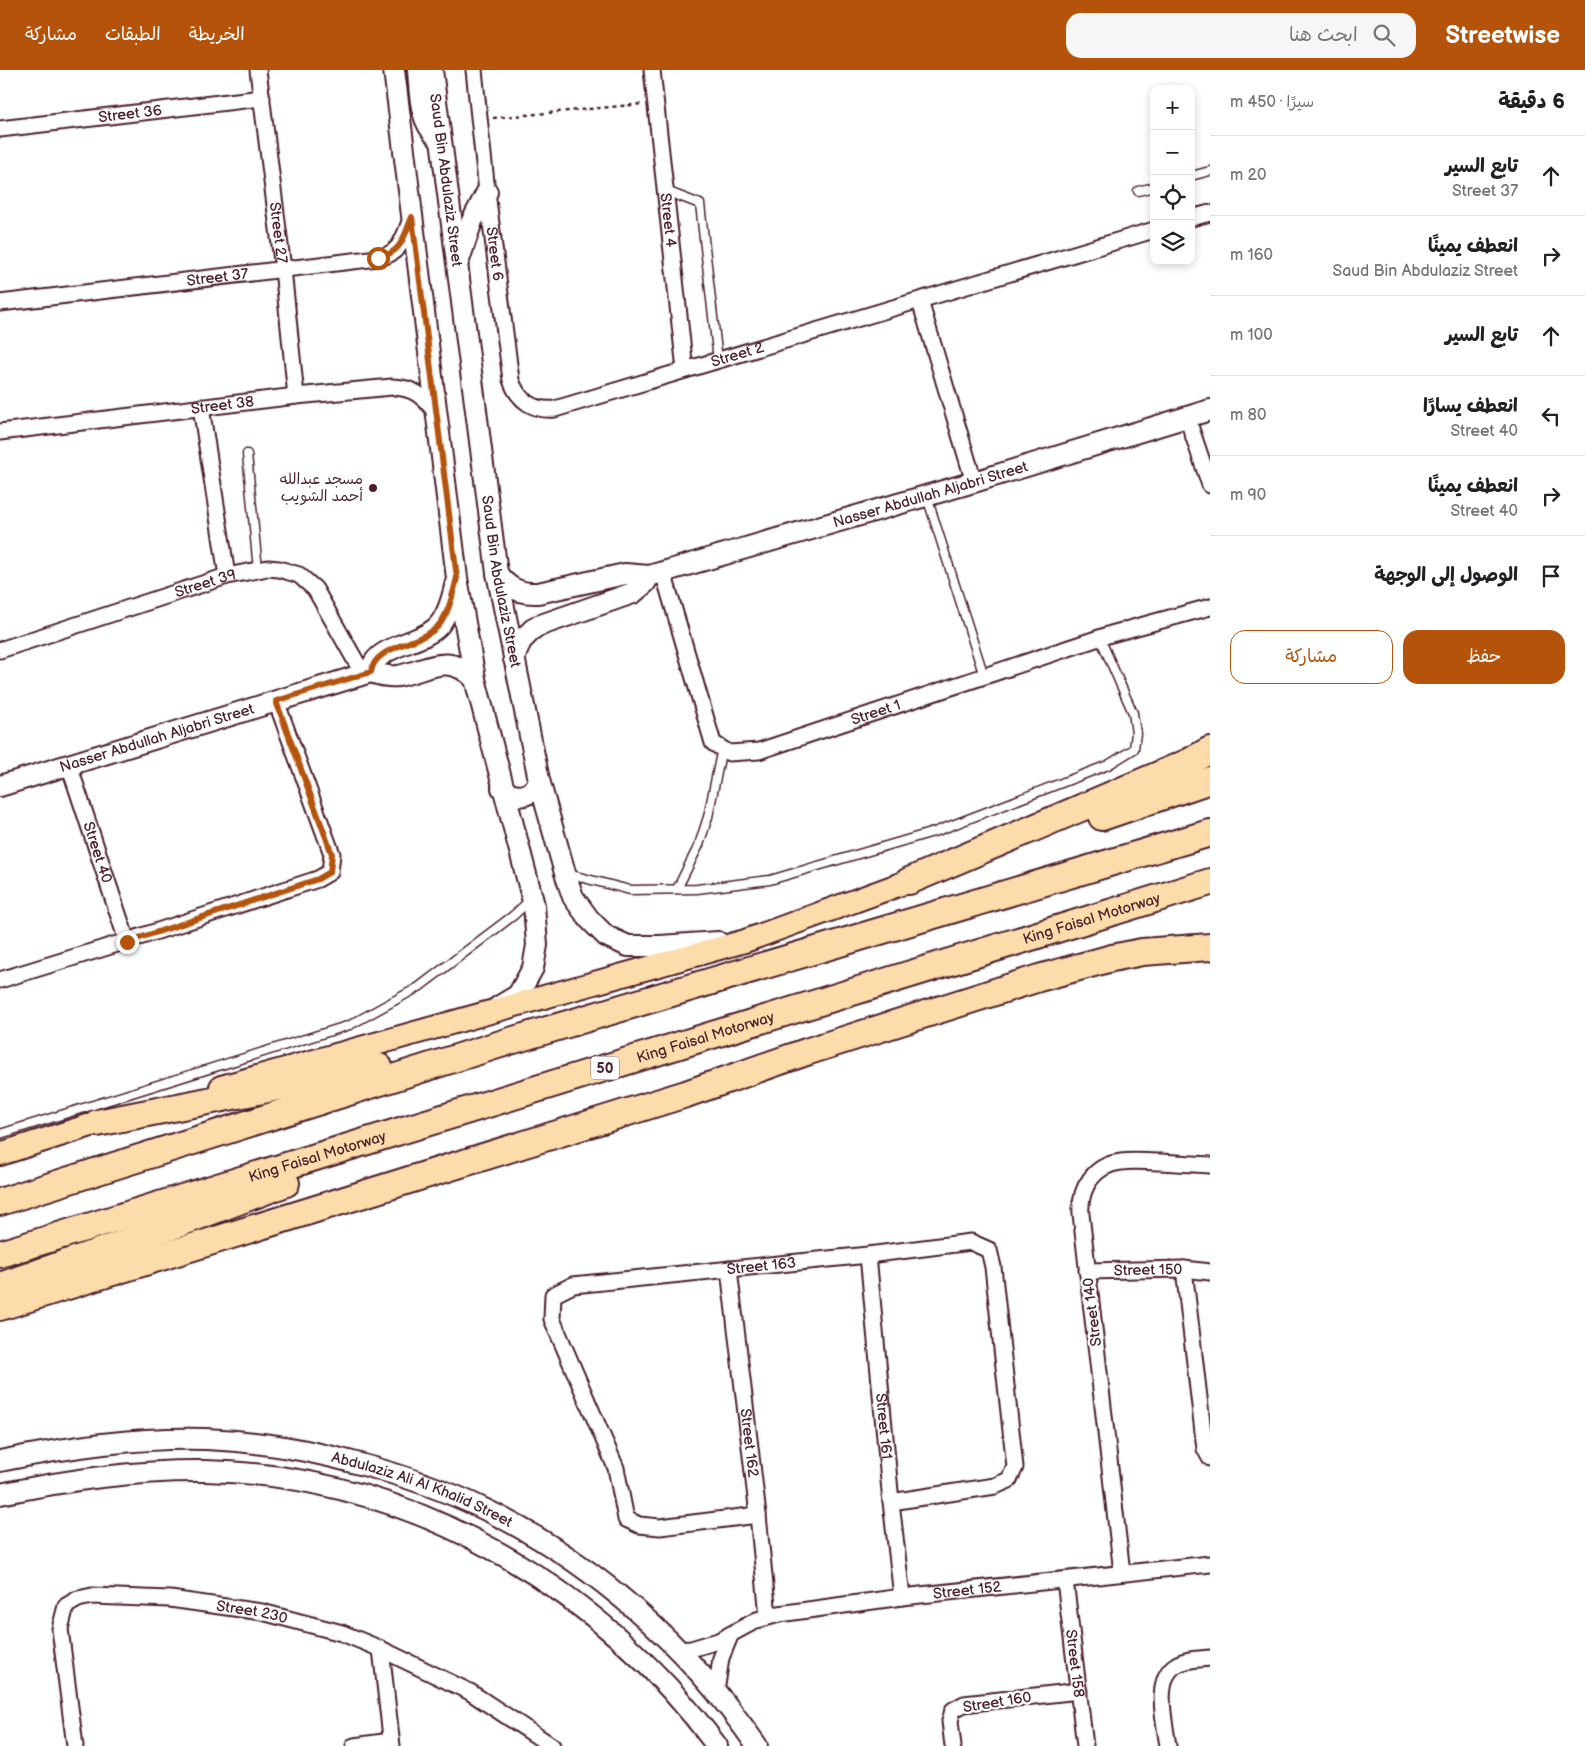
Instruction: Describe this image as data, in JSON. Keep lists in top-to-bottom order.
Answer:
{
  "streets": {
    "highway": ["King Faisal Motorway", "50"],
    "street": [
      "Street 36",
      "Saud Bin Abdulaziz Street",
      "Street 4",
      "Street 27",
      "Street 6",
      "Street 37",
      "Street 2",
      "Street 38",
      "Nasser Abdullah Aljabri Street",
      "Street 39",
      "Street 1",
      "Street 40",
      "Street 163",
      "Street 150",
      "Street 140",
      "Street 161",
      "Street 162",
      "Abdulaziz Ali Al Khalid Street",
      "Street 152",
      "Street 230",
      "Street 158",
      "Street 160"
    ]
  },
  "crossings": [
    ["Street 36", "Street 27"],
    ["Saud Bin Abdulaziz Street", "Nasser Abdullah Aljabri Street"],
    ["Street 4", "Street 2"],
    ["Street 27", "Street 37"],
    ["Street 27", "Street 38"],
    ["Street 6", "Street 2"],
    ["Nasser Abdullah Aljabri Street", "Street 39"],
    ["Nasser Abdullah Aljabri Street", "Street 40"],
    ["Street 163", "Street 161"],
    ["Street 163", "Street 162"],
    ["Street 150", "Street 140"],
    ["Street 140", "Street 152"],
    ["Street 161", "Street 152"],
    ["Street 162", "Street 152"],
    ["Abdulaziz Ali Al Khalid Street", "Street 152"],
    ["Street 152", "Street 158"],
    ["Street 158", "Street 160"]
  ],
  "places": ["مسجد عبدالله أحمد الشويب"],
  "page": {
    "header": "Streetwise",
    "search": "ابحث هنا",
    "nav": ["الخريطة", "الطبقات", "مشاركة"],
    "heading": ["6 دقيقة", "سيرًا · 450 m"],
    "map_buttons": ["+", "−"],
    "list": [
      ["تابع السير", "Street 37", "20 m"],
      ["انعطف يمينًا", "Saud Bin Abdulaziz Street", "160 m"],
      ["تابع السير", "100 m"],
      ["انعطف يسارًا", "Street 40", "80 m"],
      ["انعطف يمينًا", "Street 40", "90 m"],
      "الوصول إلى الوجهة"
    ],
    "buttons": ["حفظ", "مشاركة"]
  }
}
